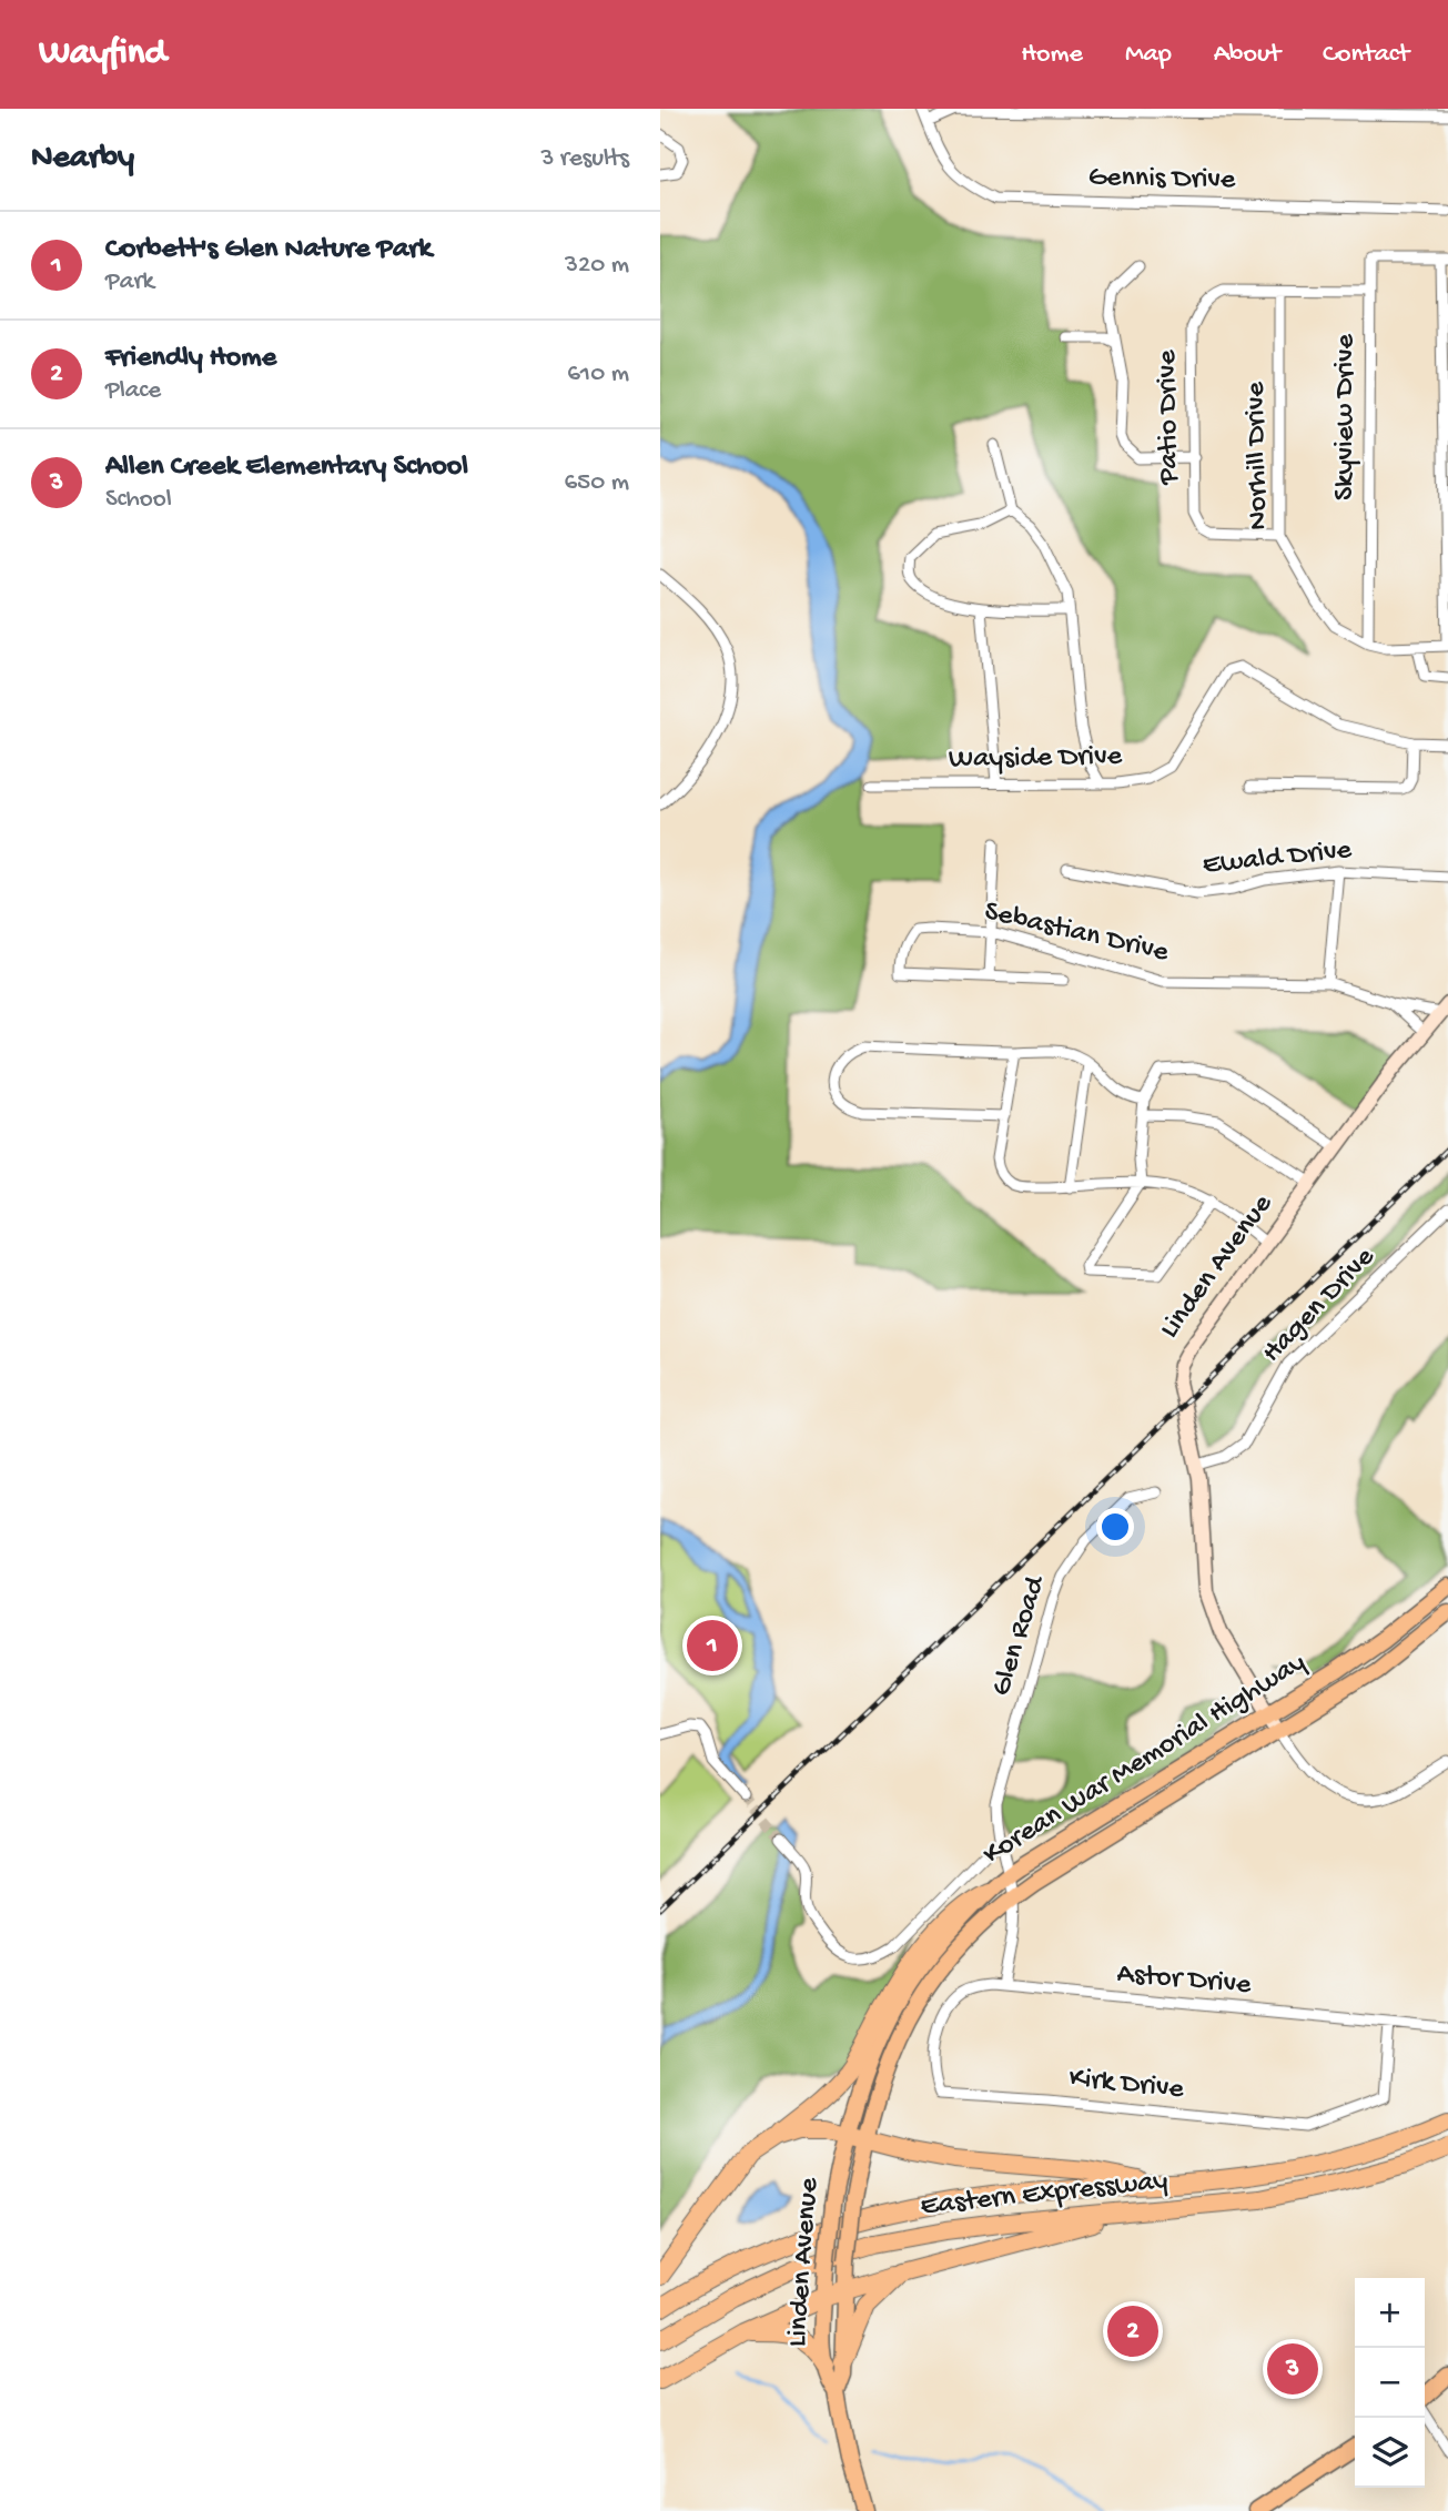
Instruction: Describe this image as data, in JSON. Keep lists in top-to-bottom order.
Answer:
{
  "streets": {
    "highway": ["Eastern Expressway"],
    "main road": ["Linden Avenue", "Korean War Memorial Highway"],
    "street": [
      "Gennis Drive",
      "Patio Drive",
      "Skyview Drive",
      "Norhill Drive",
      "Wayside Drive",
      "Ewald Drive",
      "Sebastian Drive",
      "Hagen Drive",
      "Glen Road",
      "Astor Drive",
      "Kirk Drive"
    ]
  },
  "crossings": [
    ["Patio Drive", "Skyview Drive"],
    ["Patio Drive", "Norhill Drive"],
    ["Skyview Drive", "Norhill Drive"],
    ["Sebastian Drive", "Linden Avenue"],
    ["Linden Avenue", "Hagen Drive"],
    ["Linden Avenue", "Korean War Memorial Highway"],
    ["Glen Road", "Korean War Memorial Highway"],
    ["Astor Drive", "Kirk Drive"]
  ],
  "page": {
    "header": "Wayfind",
    "nav": [
      "Home",
      "Map",
      "About",
      "Contact"
    ],
    "heading": ["Nearby", "3 results"],
    "list": [
      {
        "mark": "1",
        "name": "Corbett's Glen Nature Park",
        "note": "Park",
        "value": "320 m"
      },
      {
        "mark": "2",
        "name": "Friendly Home",
        "note": "Place",
        "value": "610 m"
      },
      {
        "mark": "3",
        "name": "Allen Creek Elementary School",
        "note": "School",
        "value": "650 m"
      }
    ],
    "pins": ["1", "2", "3"],
    "map_buttons": ["+", "−"]
  }
}
